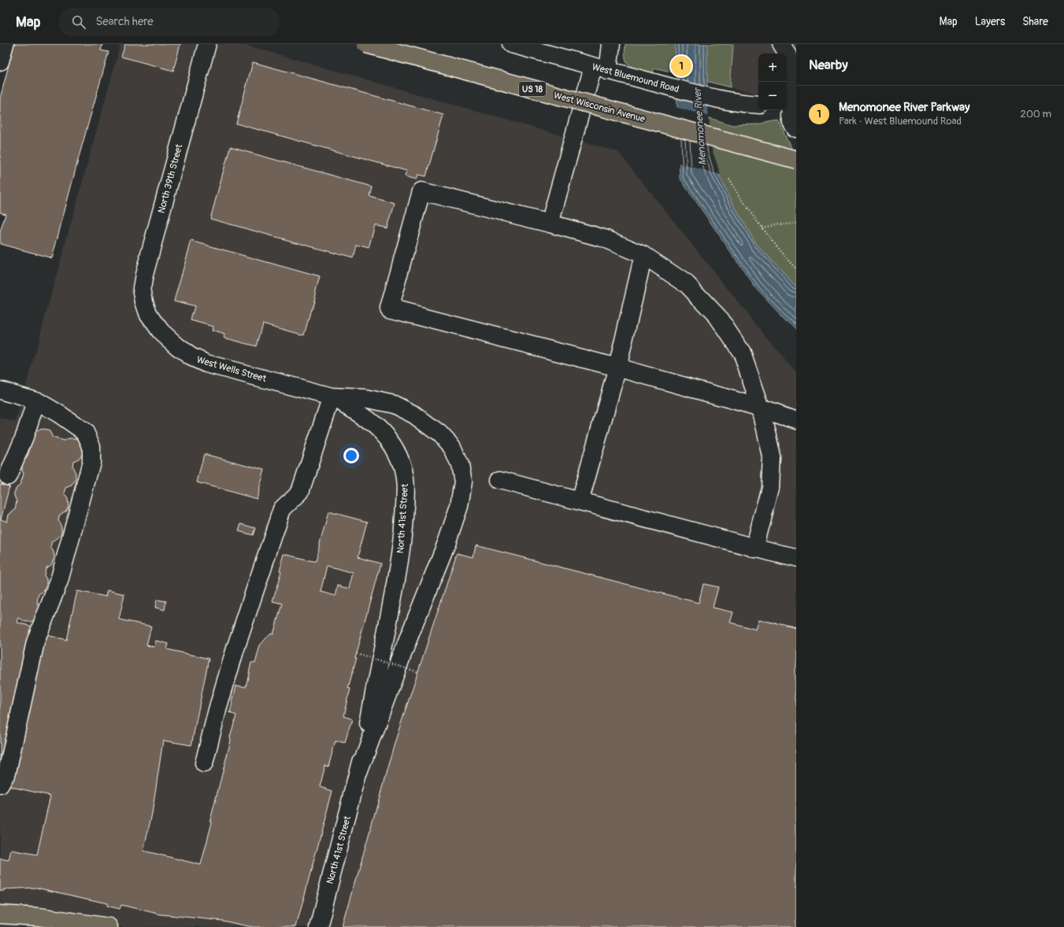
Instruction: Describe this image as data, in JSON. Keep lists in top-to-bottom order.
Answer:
{
  "streets": {
    "main road": ["US 18", "West Wisconsin Avenue"],
    "street": [
      "West Bluemound Road",
      "North 39th Street",
      "West Wells Street",
      "North 41st Street"
    ]
  },
  "crossings": [
    ["North 39th Street", "West Wells Street"],
    ["West Wells Street", "North 41st Street"]
  ],
  "water": ["Menomonee River"],
  "page": {
    "header": "Map",
    "search": "Search here",
    "nav": ["Map", "Layers", "Share"],
    "heading": "Nearby",
    "map_buttons": ["+", "−"],
    "pins": "1",
    "list": [
      {
        "mark": "1",
        "name": "Menomonee River Parkway",
        "note": "Park · West Bluemound Road",
        "value": "200 m"
      }
    ]
  }
}
